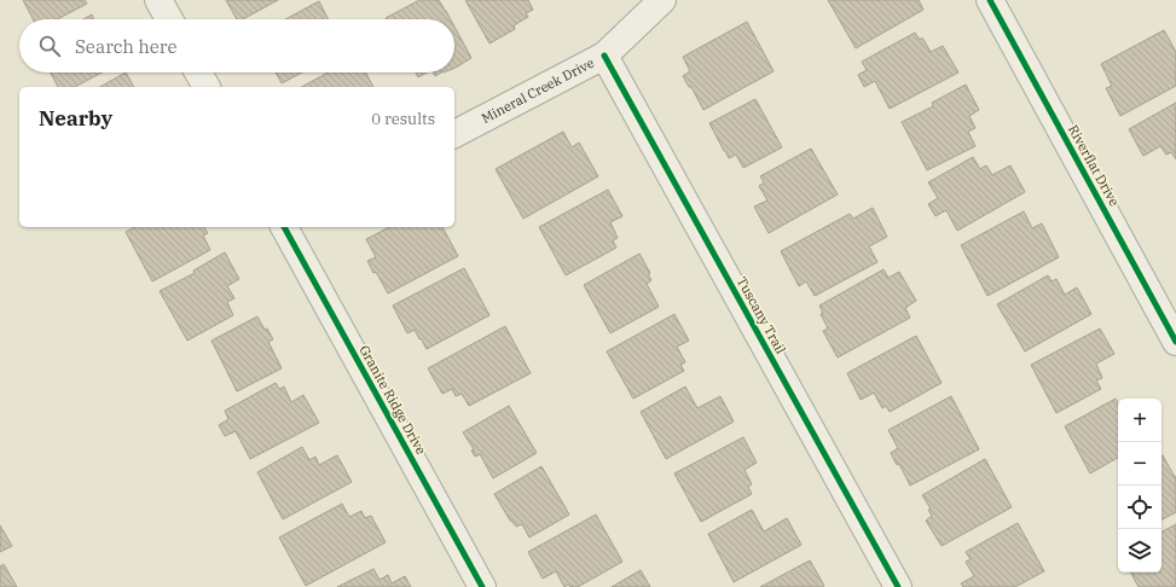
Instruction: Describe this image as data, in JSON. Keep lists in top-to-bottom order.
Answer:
{
  "streets": {
    "street": [
      "Mineral Creek Drive",
      "Riverflat Drive",
      "Tuscany Trail",
      "Granite Ridge Drive"
    ]
  },
  "crossings": [
    ["Mineral Creek Drive", "Tuscany Trail"]
  ],
  "page": {
    "search": "Search here",
    "heading": ["Nearby", "0 results"],
    "map_buttons": ["+", "−"]
  }
}
